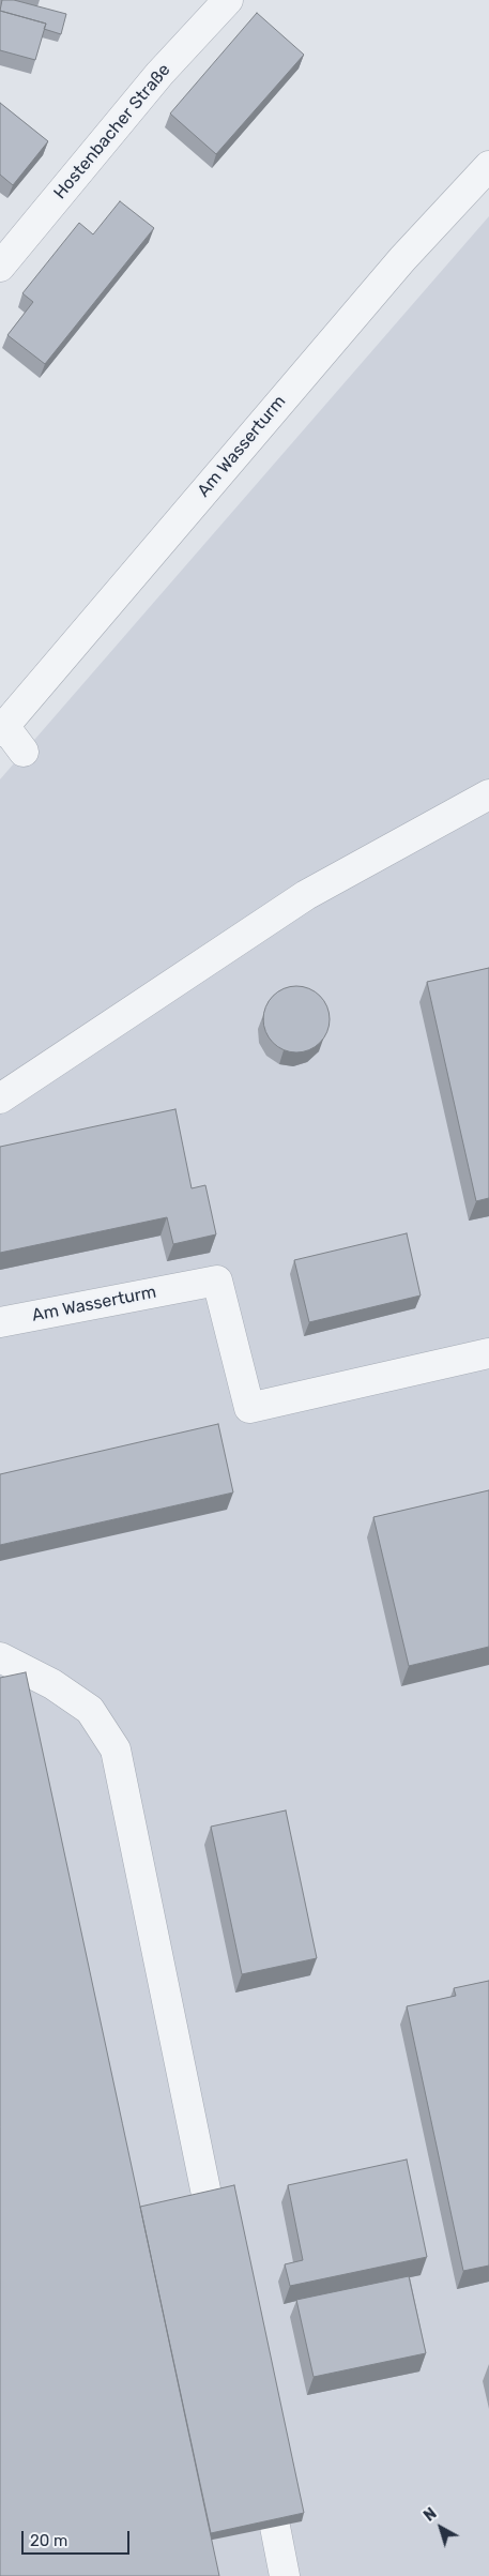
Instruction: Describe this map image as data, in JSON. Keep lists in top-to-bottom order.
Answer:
{
  "streets": {
    "street": ["Hostenbacher Straße", "Am Wasserturm"]
  },
  "scale_bar": "20 m",
  "north": "top left"
}
